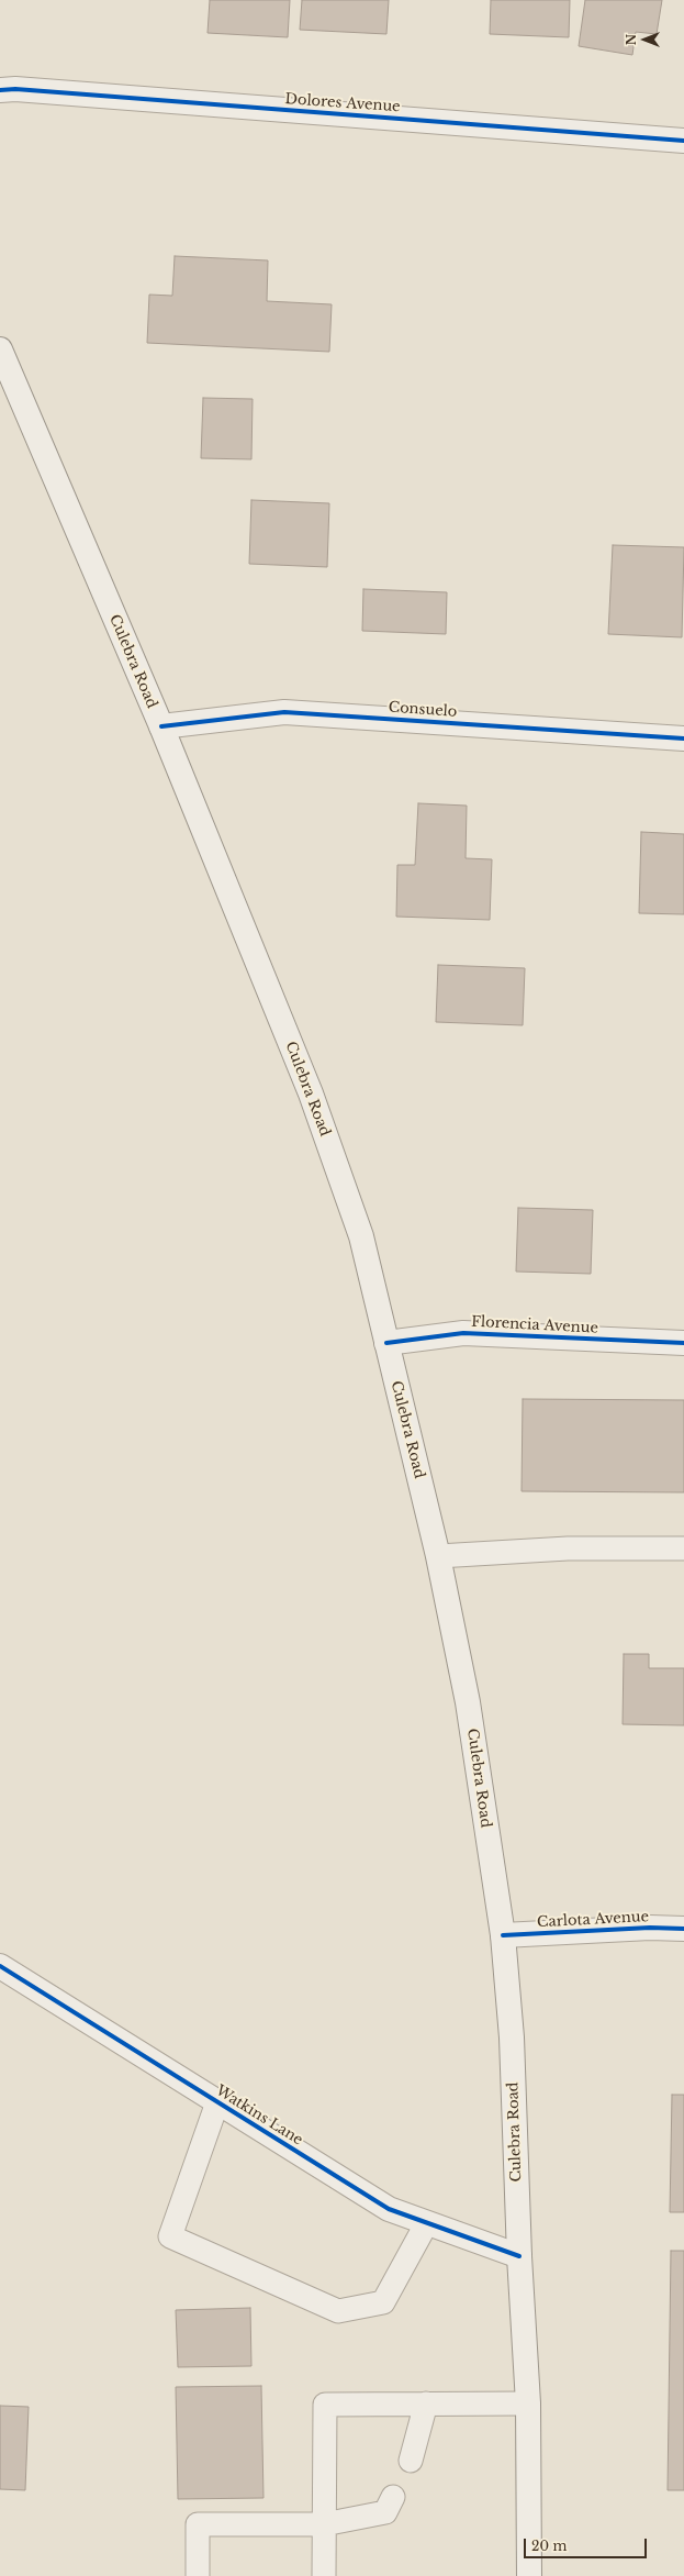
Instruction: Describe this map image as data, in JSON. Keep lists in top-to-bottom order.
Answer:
{
  "streets": {
    "main road": [
      "Dolores Avenue",
      "Culebra Road",
      "Consuelo",
      "Florencia Avenue",
      "Carlota Avenue",
      "Watkins Lane"
    ]
  },
  "crossings": [
    ["Culebra Road", "Consuelo"],
    ["Culebra Road", "Florencia Avenue"],
    ["Culebra Road", "Carlota Avenue"],
    ["Culebra Road", "Watkins Lane"]
  ],
  "scale_bar": "20 m",
  "north": "left"
}
